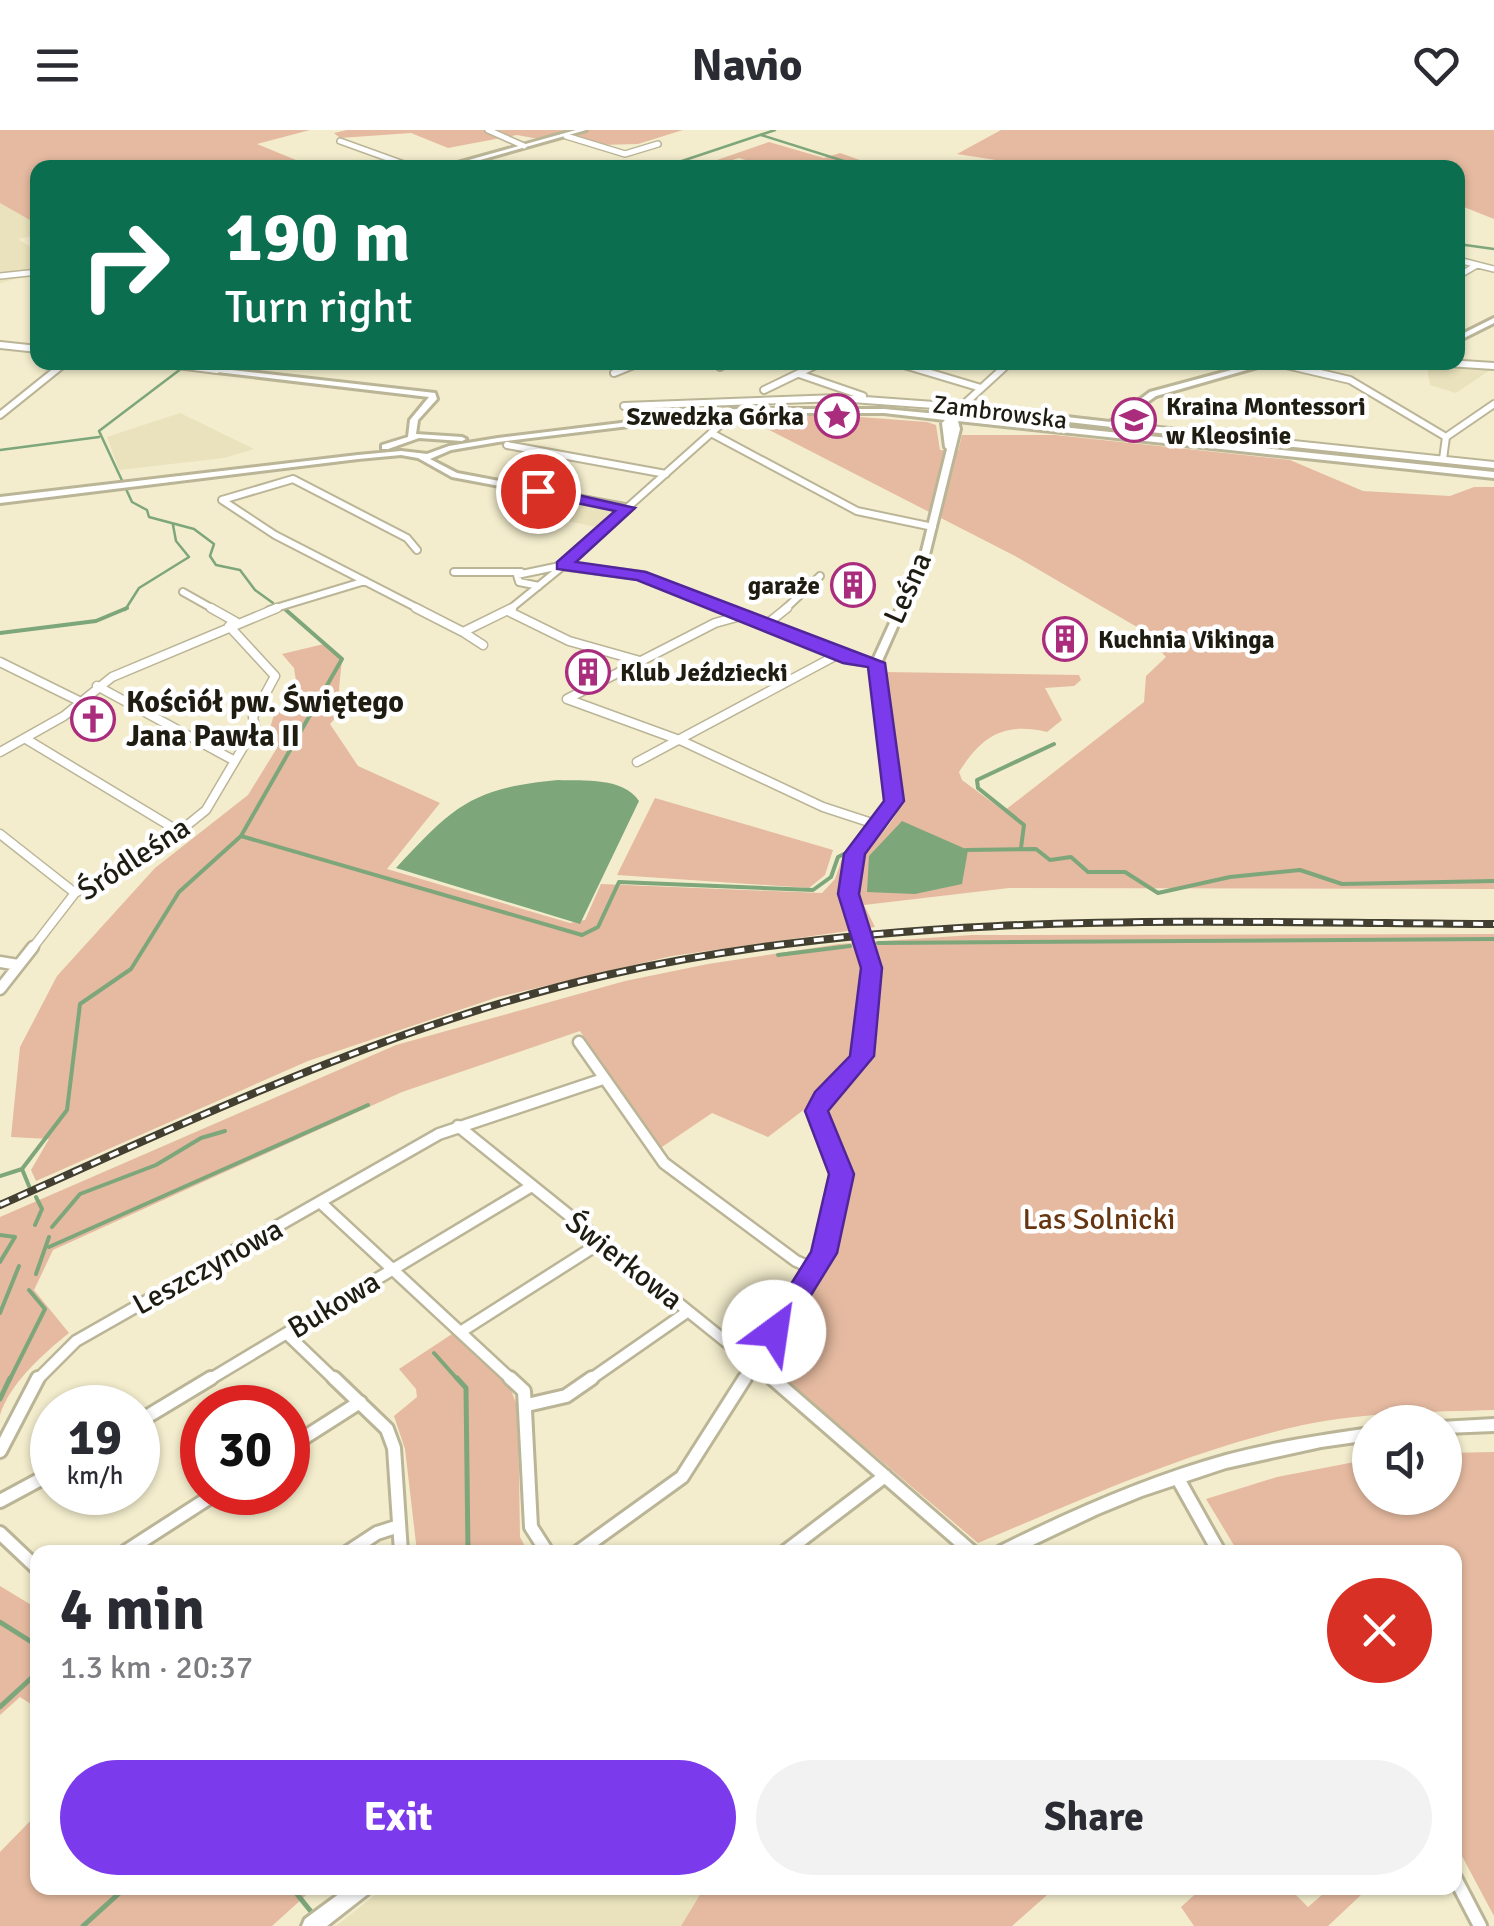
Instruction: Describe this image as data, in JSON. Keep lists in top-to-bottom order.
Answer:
{
  "streets": {
    "street": [
      "Zambrowska",
      "Leśna",
      "Śródleśna",
      "Świerkowa",
      "Leszczynowa",
      "Bukowa"
    ]
  },
  "crossings": [
    ["Zambrowska", "Leśna"],
    ["Świerkowa", "Leszczynowa"],
    ["Świerkowa", "Bukowa"]
  ],
  "parks": ["Las Solnicki"],
  "places": {
    "place": ["Szwedzka Górka"],
    "school or university": ["Kraina Montessori w Kleosinie"],
    "building": ["garaże", "Kuchnia Vikinga", "Klub Jeździecki"],
    "church": ["Kościół pw. Świętego Jana Pawła II"]
  },
  "page": {
    "header": "Navio",
    "turn": ["190 m", "Turn right"],
    "speed": "19 km/h",
    "limit": "30",
    "heading": ["4 min", "1.3 km · 20:37"],
    "buttons": ["Exit", "Share"]
  }
}
